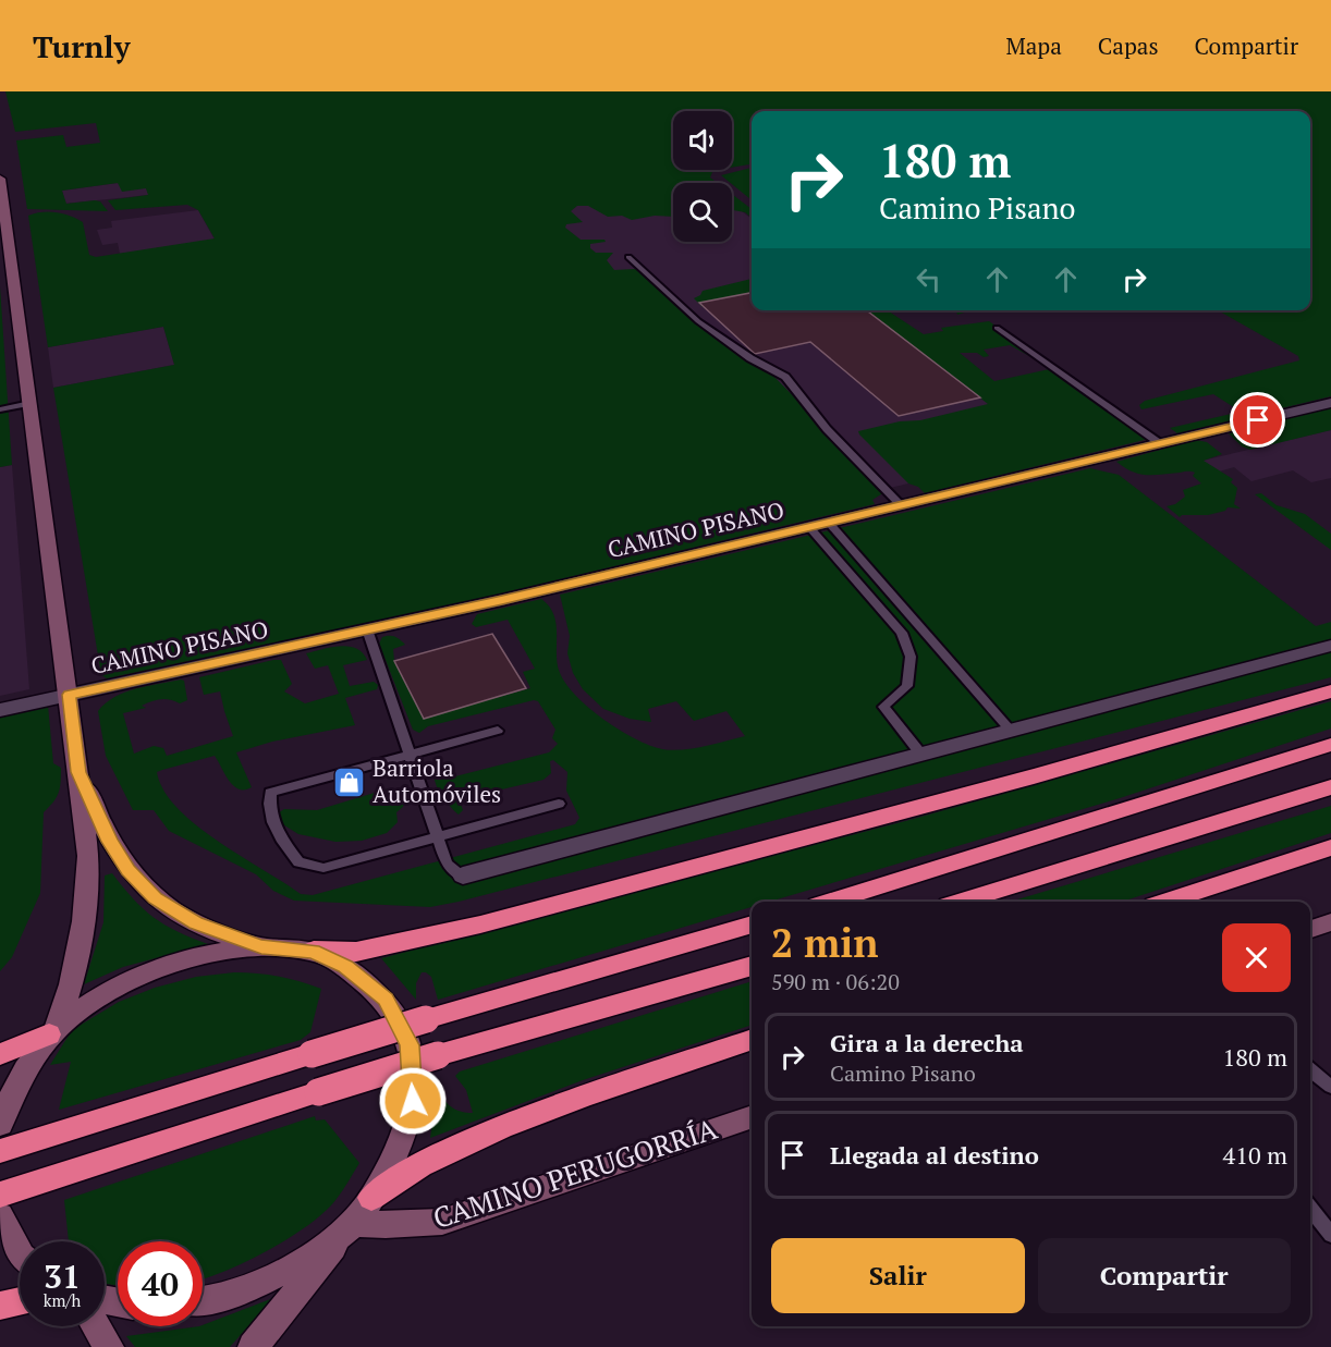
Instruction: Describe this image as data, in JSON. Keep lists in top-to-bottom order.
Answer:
{
  "streets": {
    "street": ["CAMINO PISANO", "CAMINO PERUGORRÍA"]
  },
  "places": {
    "shop": ["Barriola Automóviles"]
  },
  "page": {
    "header": "Turnly",
    "nav": ["Mapa", "Capas", "Compartir"],
    "turn": ["180 m", "Camino Pisano"],
    "heading": ["2 min", "590 m · 06:20"],
    "list": [
      {
        "name": "Gira a la derecha",
        "note": "Camino Pisano",
        "value": "180 m"
      },
      {
        "name": "Llegada al destino",
        "value": "410 m"
      }
    ],
    "buttons": ["Salir", "Compartir"],
    "speed": "31 km/h",
    "limit": "40"
  }
}
